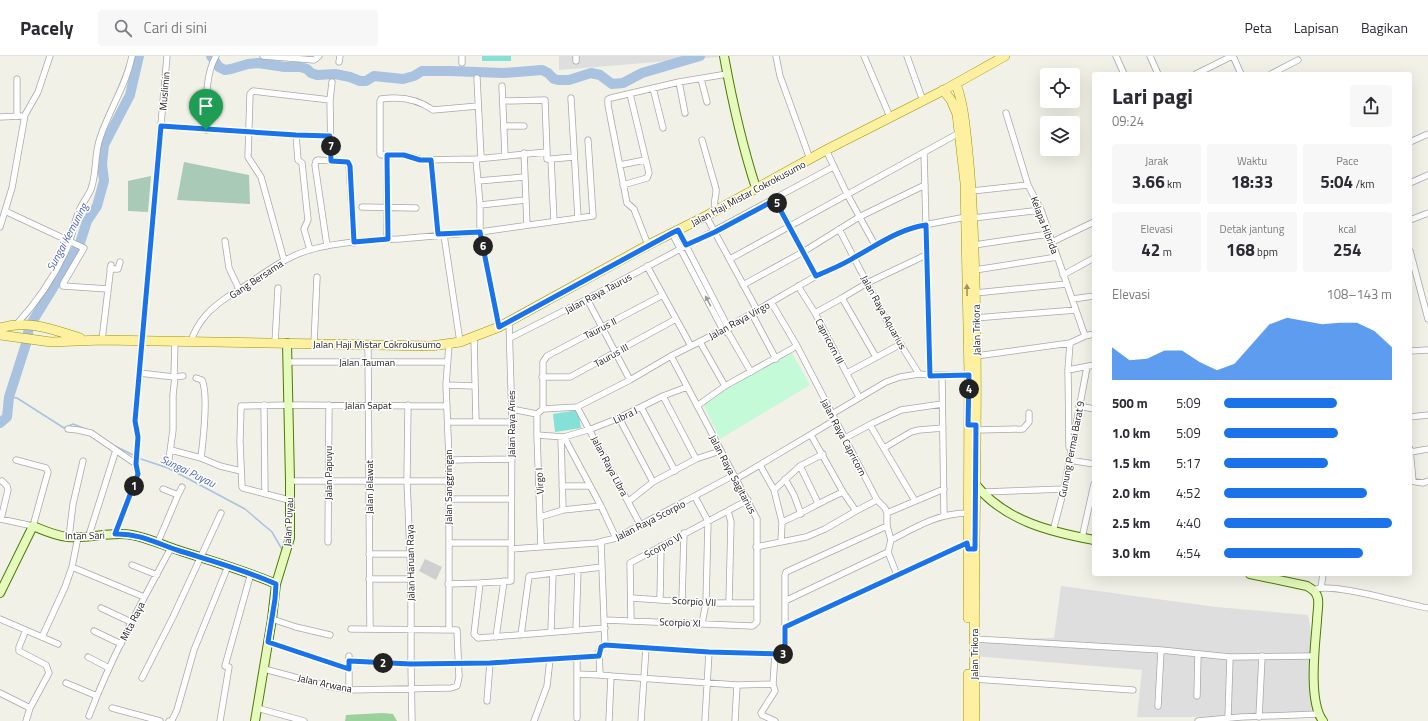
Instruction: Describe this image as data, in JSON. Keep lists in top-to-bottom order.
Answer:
{
  "streets": {
    "main road": ["Jalan Haji Mistar Cokrokusumo", "Jalan Trikora"],
    "street": [
      "Muslimin",
      "Kelapa Hibrida",
      "Gang Bersama",
      "Jalan Raya Taurus",
      "Jalan Raya Aquarius",
      "Jalan Raya Virgo",
      "Taurus II",
      "Capricorn III",
      "Taurus III",
      "Jalan Tauman",
      "Jalan Sapat",
      "Libra I",
      "Jalan Raya Aries",
      "Jalan Raya Capricorn",
      "Gunung Permai Barat 9",
      "Jalan Raya Libra",
      "Jalan Papuyu",
      "Jalan Raya Sagitarius",
      "Virgo I",
      "Jalan Jelawat",
      "Jalan Sanggringan",
      "Jalan Raya Scorpio",
      "Jalan Puyau",
      "Intan Sari",
      "Scorpio VI",
      "Jalan Haruan Raya",
      "Scorpio VII",
      "Mita Raya",
      "Scorpio XI",
      "Jalan Arwana"
    ]
  },
  "crossings": [
    ["Muslimin", "Jalan Haji Mistar Cokrokusumo"],
    ["Muslimin", "Intan Sari"],
    ["Jalan Haji Mistar Cokrokusumo", "Gang Bersama"],
    ["Jalan Haji Mistar Cokrokusumo", "Jalan Trikora"],
    ["Jalan Haji Mistar Cokrokusumo", "Jalan Raya Aries"],
    ["Jalan Haji Mistar Cokrokusumo", "Jalan Jelawat"],
    ["Jalan Haji Mistar Cokrokusumo", "Jalan Sanggringan"],
    ["Jalan Haji Mistar Cokrokusumo", "Jalan Puyau"],
    ["Kelapa Hibrida", "Jalan Raya Virgo"],
    ["Jalan Raya Taurus", "Jalan Raya Aries"],
    ["Jalan Raya Aquarius", "Jalan Raya Virgo"],
    ["Jalan Raya Virgo", "Jalan Trikora"],
    ["Jalan Raya Virgo", "Capricorn III"],
    ["Jalan Raya Virgo", "Jalan Raya Capricorn"],
    ["Jalan Raya Virgo", "Jalan Raya Libra"],
    ["Jalan Raya Virgo", "Jalan Raya Sagitarius"],
    ["Taurus II", "Taurus III"],
    ["Jalan Tauman", "Jalan Jelawat"],
    ["Jalan Tauman", "Jalan Sanggringan"],
    ["Jalan Tauman", "Jalan Puyau"],
    ["Jalan Sapat", "Jalan Papuyu"],
    ["Jalan Sapat", "Jalan Jelawat"],
    ["Jalan Sapat", "Jalan Sanggringan"],
    ["Jalan Sapat", "Jalan Puyau"],
    ["Jalan Sapat", "Jalan Haruan Raya"],
    ["Libra I", "Jalan Raya Libra"],
    ["Libra I", "Jalan Raya Sagitarius"],
    ["Jalan Raya Aries", "Jalan Raya Scorpio"],
    ["Jalan Raya Capricorn", "Jalan Raya Scorpio"],
    ["Jalan Raya Libra", "Jalan Raya Scorpio"],
    ["Jalan Raya Sagitarius", "Jalan Raya Scorpio"],
    ["Jalan Raya Sagitarius", "Scorpio VI"],
    ["Jalan Raya Sagitarius", "Scorpio VII"],
    ["Jalan Raya Sagitarius", "Scorpio XI"],
    ["Virgo I", "Jalan Raya Scorpio"],
    ["Jalan Sanggringan", "Jalan Raya Scorpio"],
    ["Jalan Puyau", "Intan Sari"],
    ["Jalan Puyau", "Jalan Arwana"],
    ["Intan Sari", "Mita Raya"],
    ["Scorpio VI", "Scorpio VII"],
    ["Scorpio VI", "Scorpio XI"],
    ["Jalan Haruan Raya", "Jalan Arwana"]
  ],
  "water": ["Sungai Kemuning", "Sungai Puyau"],
  "page": {
    "header": "Pacely",
    "search": "Cari di sini",
    "nav": ["Peta", "Lapisan", "Bagikan"],
    "heading": ["Lari pagi", "09:24"],
    "pins": [
      "7",
      "5",
      "6",
      "4",
      "1",
      "3",
      "2"
    ],
    "stats": [
      ["Jarak", "3.66 km"],
      ["Waktu", "18:33"],
      ["Pace", "5:04 /km"],
      ["Elevasi", "42 m"],
      ["Detak jantung", "168 bpm"],
      ["kcal", "254"]
    ],
    "chart": ["Elevasi", "108–143 m"],
    "list": [
      {
        "name": "500 m",
        "note": "5:09"
      },
      {
        "name": "1.0 km",
        "note": "5:09"
      },
      {
        "name": "1.5 km",
        "note": "5:17"
      },
      {
        "name": "2.0 km",
        "note": "4:52"
      },
      {
        "name": "2.5 km",
        "note": "4:40"
      },
      {
        "name": "3.0 km",
        "note": "4:54"
      }
    ]
  }
}
